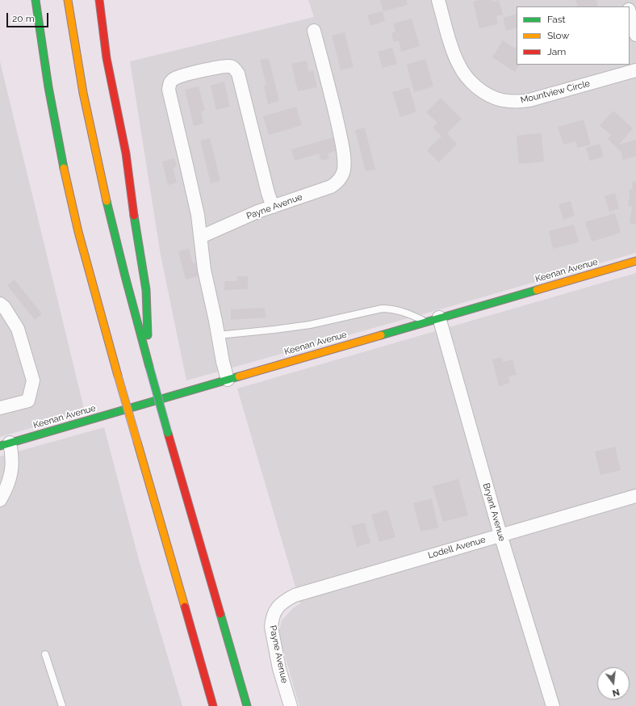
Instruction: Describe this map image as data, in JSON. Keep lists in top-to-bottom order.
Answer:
{
  "streets": {
    "main road": ["Keenan Avenue"],
    "street": [
      "Mountview Circle",
      "Payne Avenue",
      "Bryant Avenue",
      "Lodell Avenue"
    ]
  },
  "crossings": [
    ["Payne Avenue", "Lodell Avenue"],
    ["Keenan Avenue", "Bryant Avenue"],
    ["Bryant Avenue", "Lodell Avenue"]
  ],
  "legend": ["Fast", "Slow", "Jam"],
  "scale_bar": "20 m",
  "north": "bottom"
}
